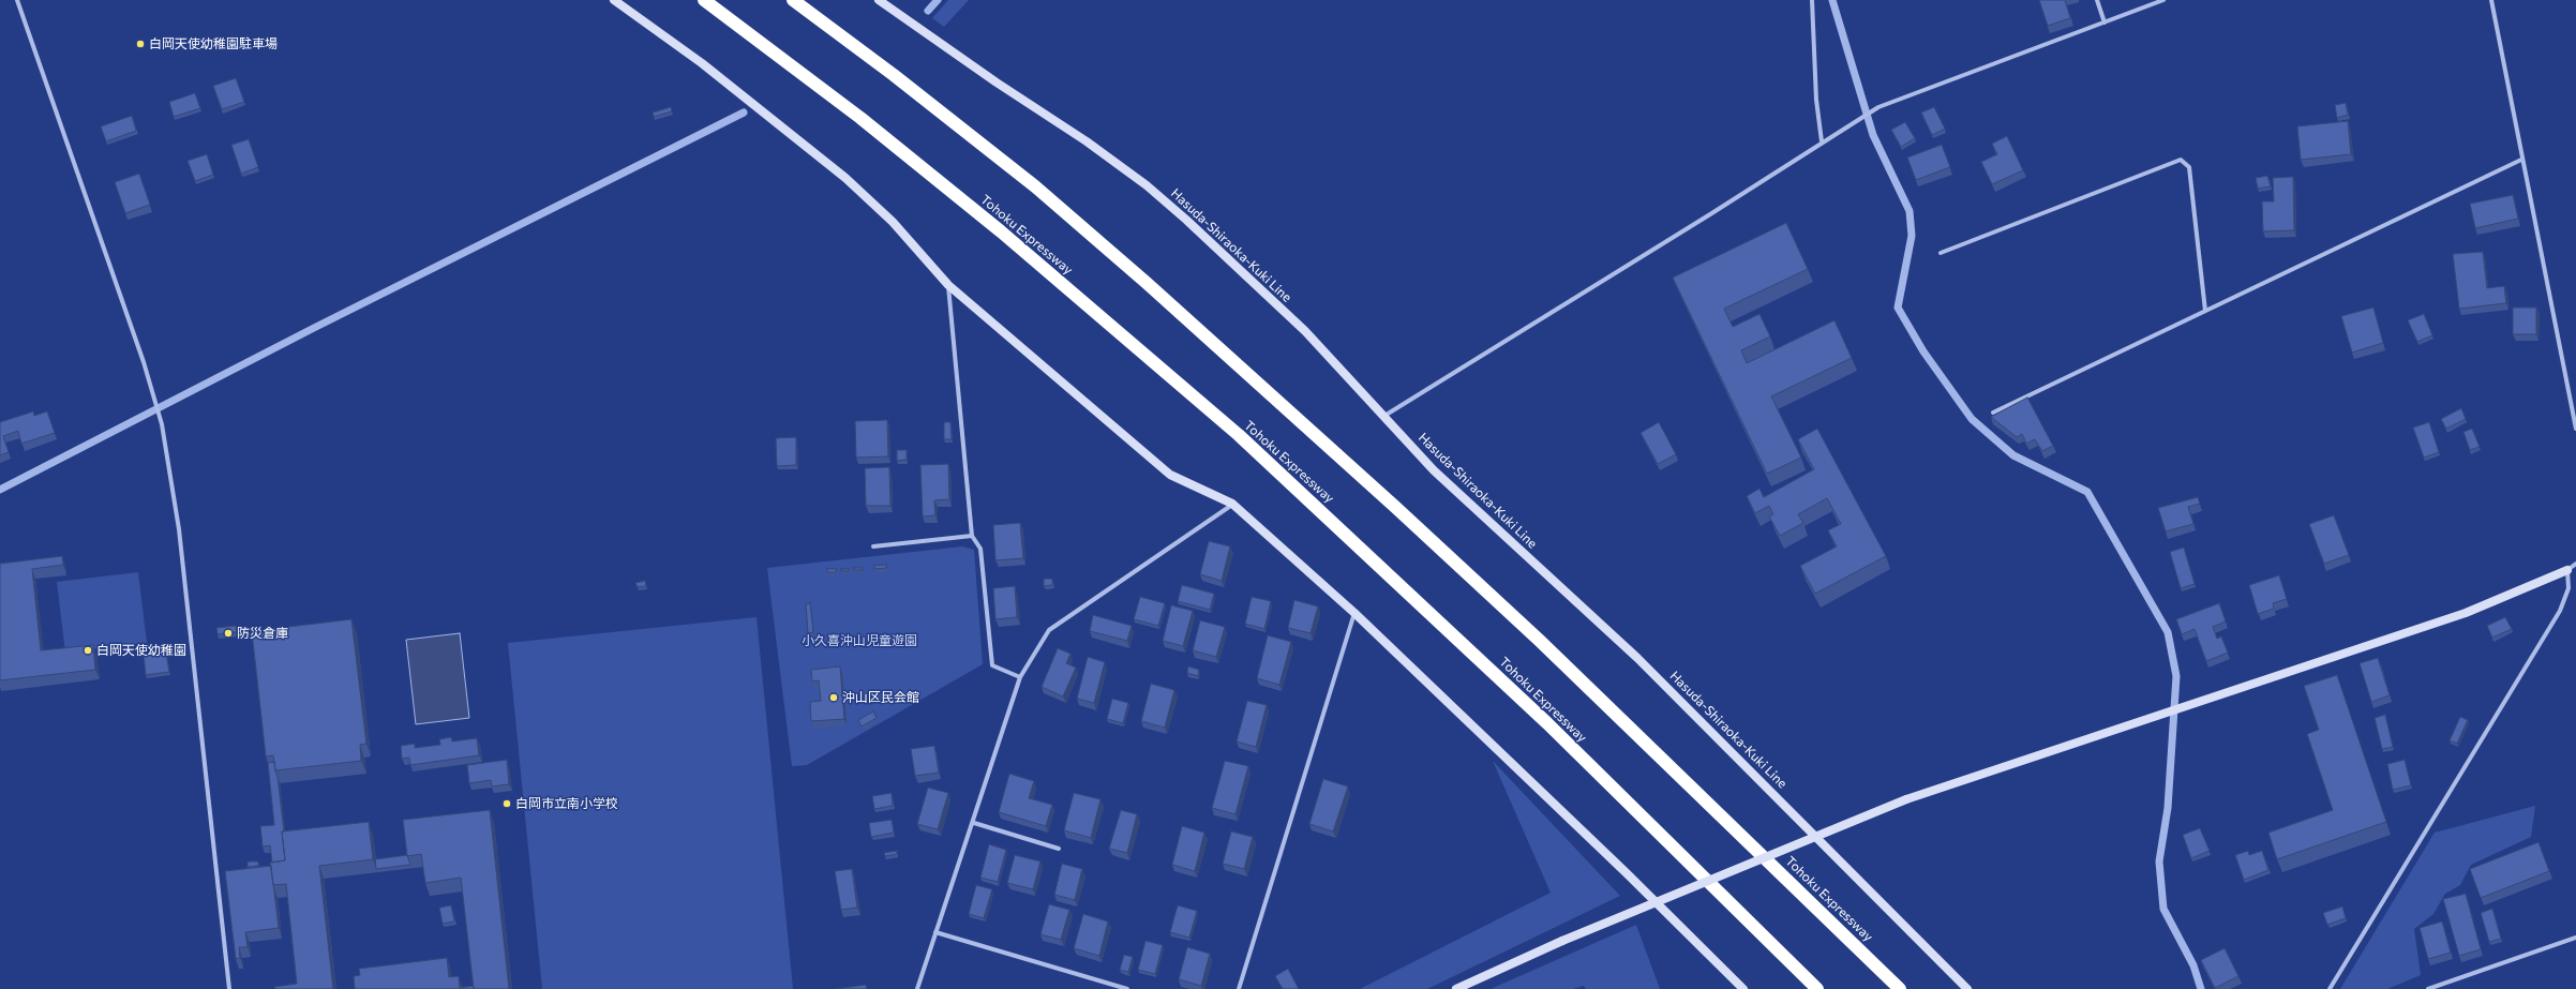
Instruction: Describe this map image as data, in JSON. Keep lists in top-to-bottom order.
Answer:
{
  "streets": {
    "highway": ["Tohoku Expressway"],
    "street": ["Hasuda-Shiraoka-Kuki Line"]
  },
  "parks": ["小久喜沖山児童遊園"],
  "places": [
    "白岡天使幼稚園駐車場",
    "防災倉庫",
    "白岡天使幼稚園",
    "沖山区民会館",
    "白岡市立南小学校"
  ]
}
